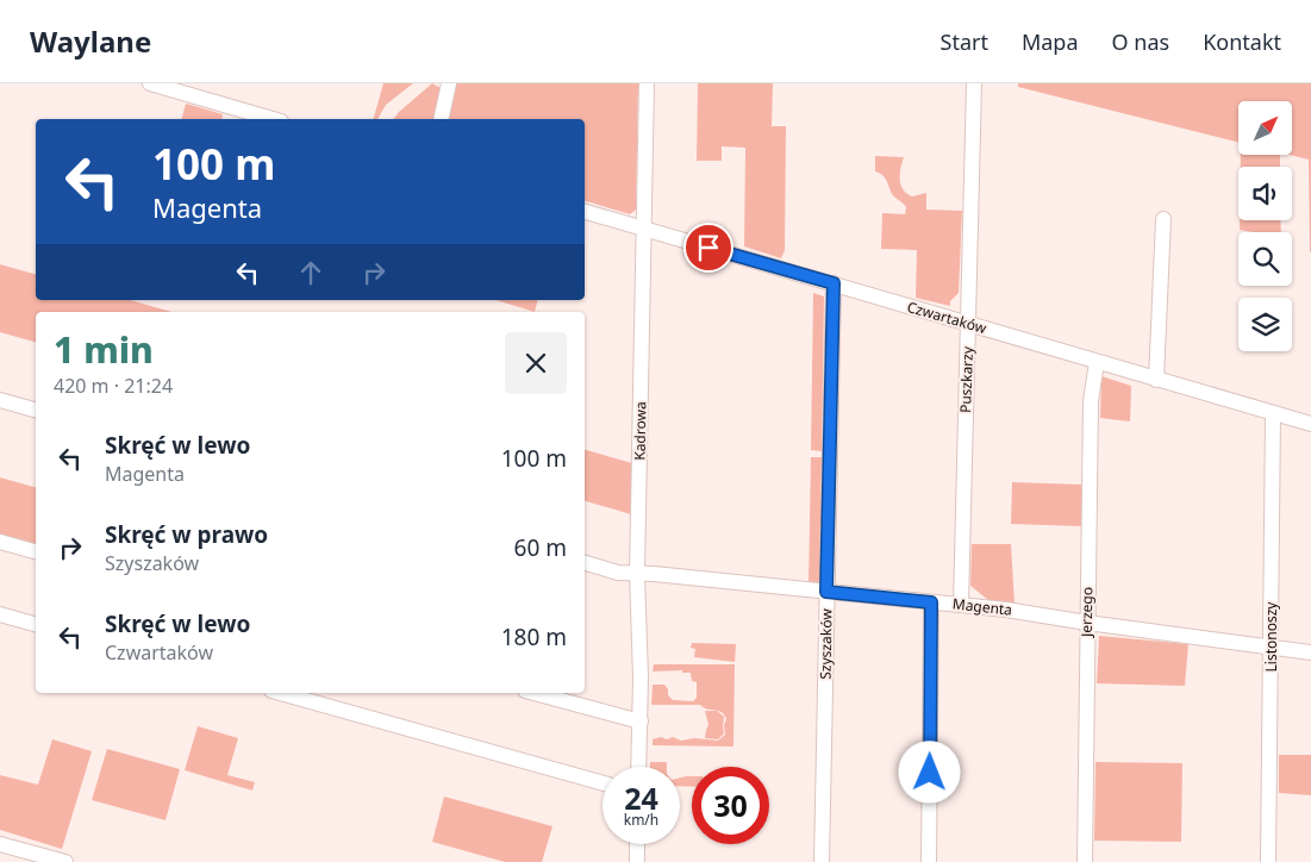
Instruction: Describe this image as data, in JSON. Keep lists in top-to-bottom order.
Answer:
{
  "streets": {
    "street": [
      "Czwartaków",
      "Puszkarzy",
      "Kadrowa",
      "Magenta",
      "Jerzego",
      "Listonoszy",
      "Szyszaków"
    ]
  },
  "crossings": [
    ["Czwartaków", "Puszkarzy"],
    ["Czwartaków", "Kadrowa"],
    ["Czwartaków", "Jerzego"],
    ["Czwartaków", "Listonoszy"],
    ["Czwartaków", "Szyszaków"],
    ["Puszkarzy", "Magenta"],
    ["Kadrowa", "Magenta"],
    ["Magenta", "Jerzego"],
    ["Magenta", "Listonoszy"],
    ["Magenta", "Szyszaków"]
  ],
  "north": "top right",
  "page": {
    "header": "Waylane",
    "nav": [
      "Start",
      "Mapa",
      "O nas",
      "Kontakt"
    ],
    "turn": ["100 m", "Magenta"],
    "heading": ["1 min", "420 m · 21:24"],
    "list": [
      {
        "name": "Skręć w lewo",
        "note": "Magenta",
        "value": "100 m"
      },
      {
        "name": "Skręć w prawo",
        "note": "Szyszaków",
        "value": "60 m"
      },
      {
        "name": "Skręć w lewo",
        "note": "Czwartaków",
        "value": "180 m"
      }
    ],
    "speed": "24 km/h",
    "limit": "30"
  }
}
